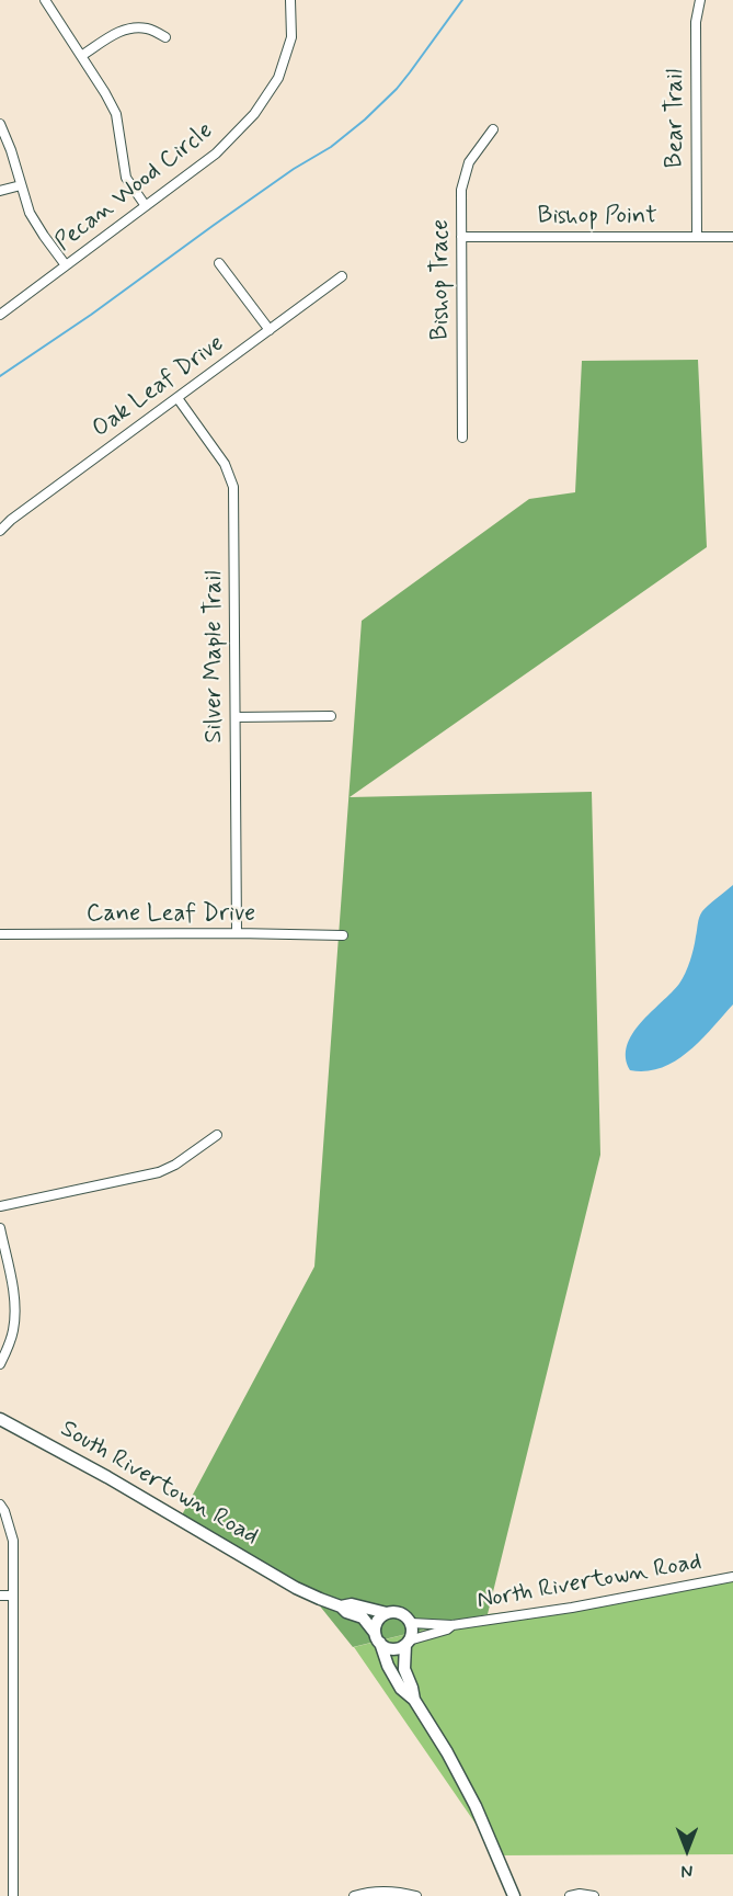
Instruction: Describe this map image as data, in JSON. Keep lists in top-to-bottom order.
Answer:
{
  "streets": {
    "main road": ["South Rivertown Road"],
    "street": [
      "Bear Trail",
      "Pecan Wood Circle",
      "Bishop Point",
      "Bishop Trace",
      "Oak Leaf Drive",
      "Silver Maple Trail",
      "Cane Leaf Drive",
      "North Rivertown Road"
    ]
  },
  "crossings": [
    ["Bear Trail", "Bishop Point"],
    ["Bishop Point", "Bishop Trace"],
    ["Oak Leaf Drive", "Silver Maple Trail"],
    ["Silver Maple Trail", "Cane Leaf Drive"]
  ],
  "north": "bottom"
}
